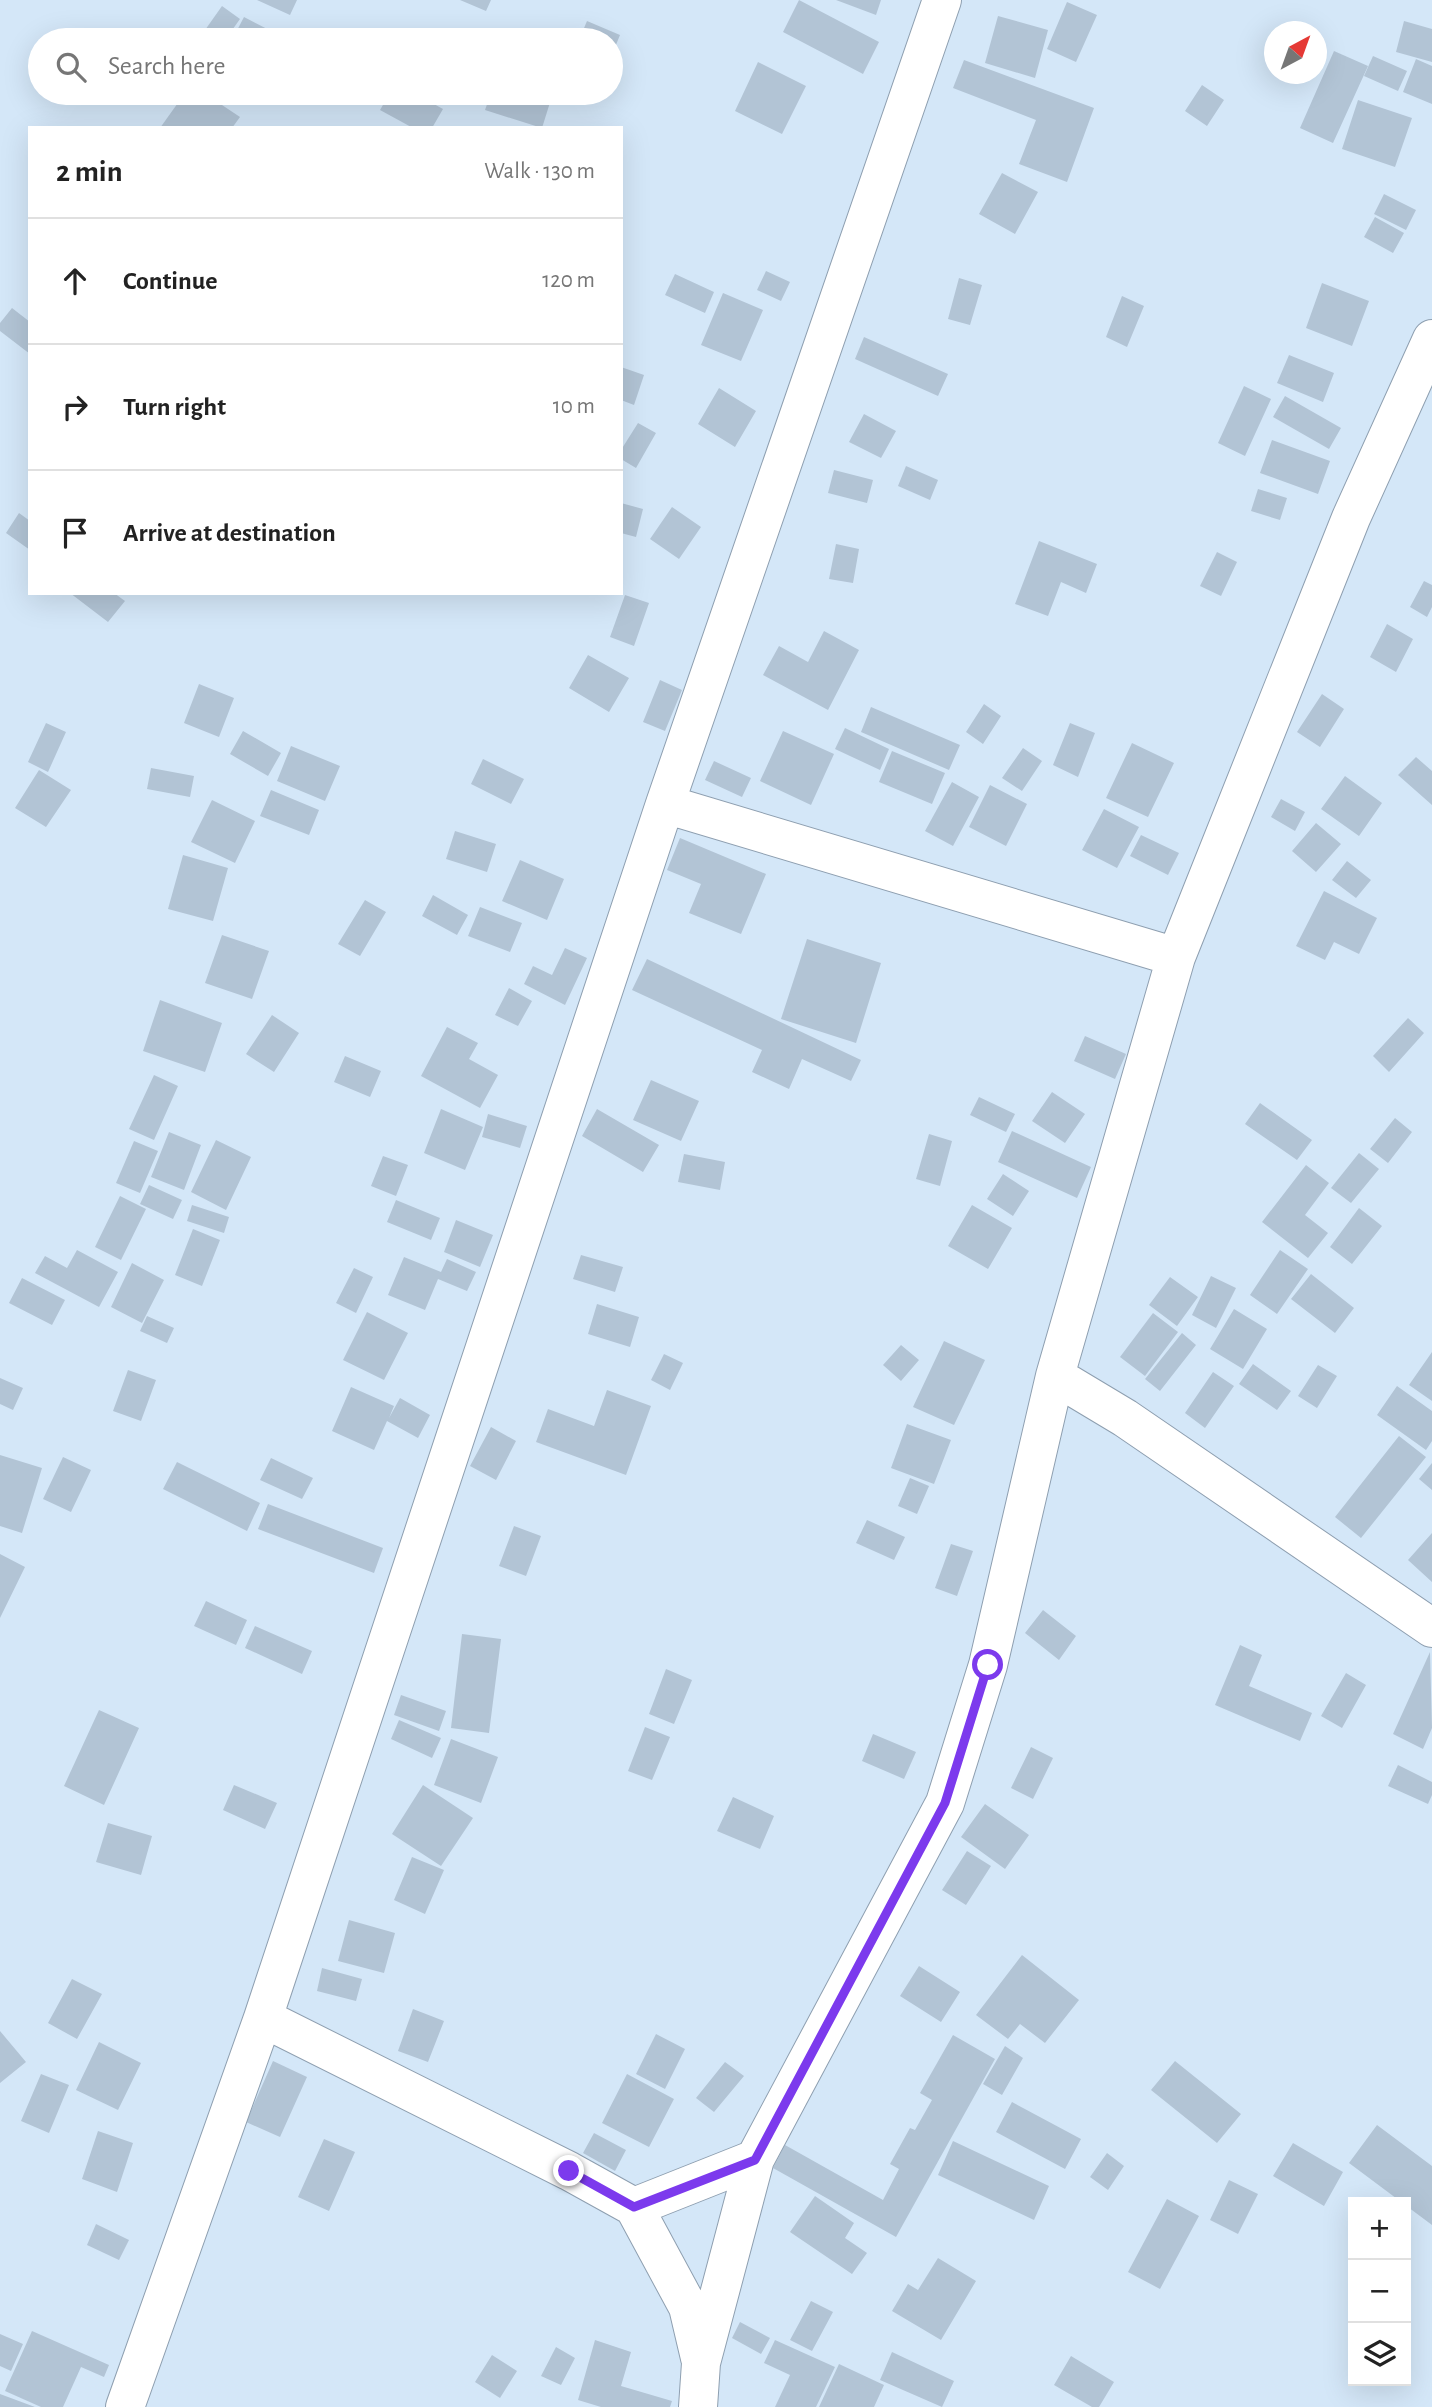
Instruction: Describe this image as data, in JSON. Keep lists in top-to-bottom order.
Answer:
{
  "north": "top right",
  "page": {
    "search": "Search here",
    "heading": ["2 min", "Walk · 130 m"],
    "list": [
      ["Continue", "120 m"],
      ["Turn right", "10 m"],
      "Arrive at destination"
    ],
    "map_buttons": ["+", "−"]
  }
}
